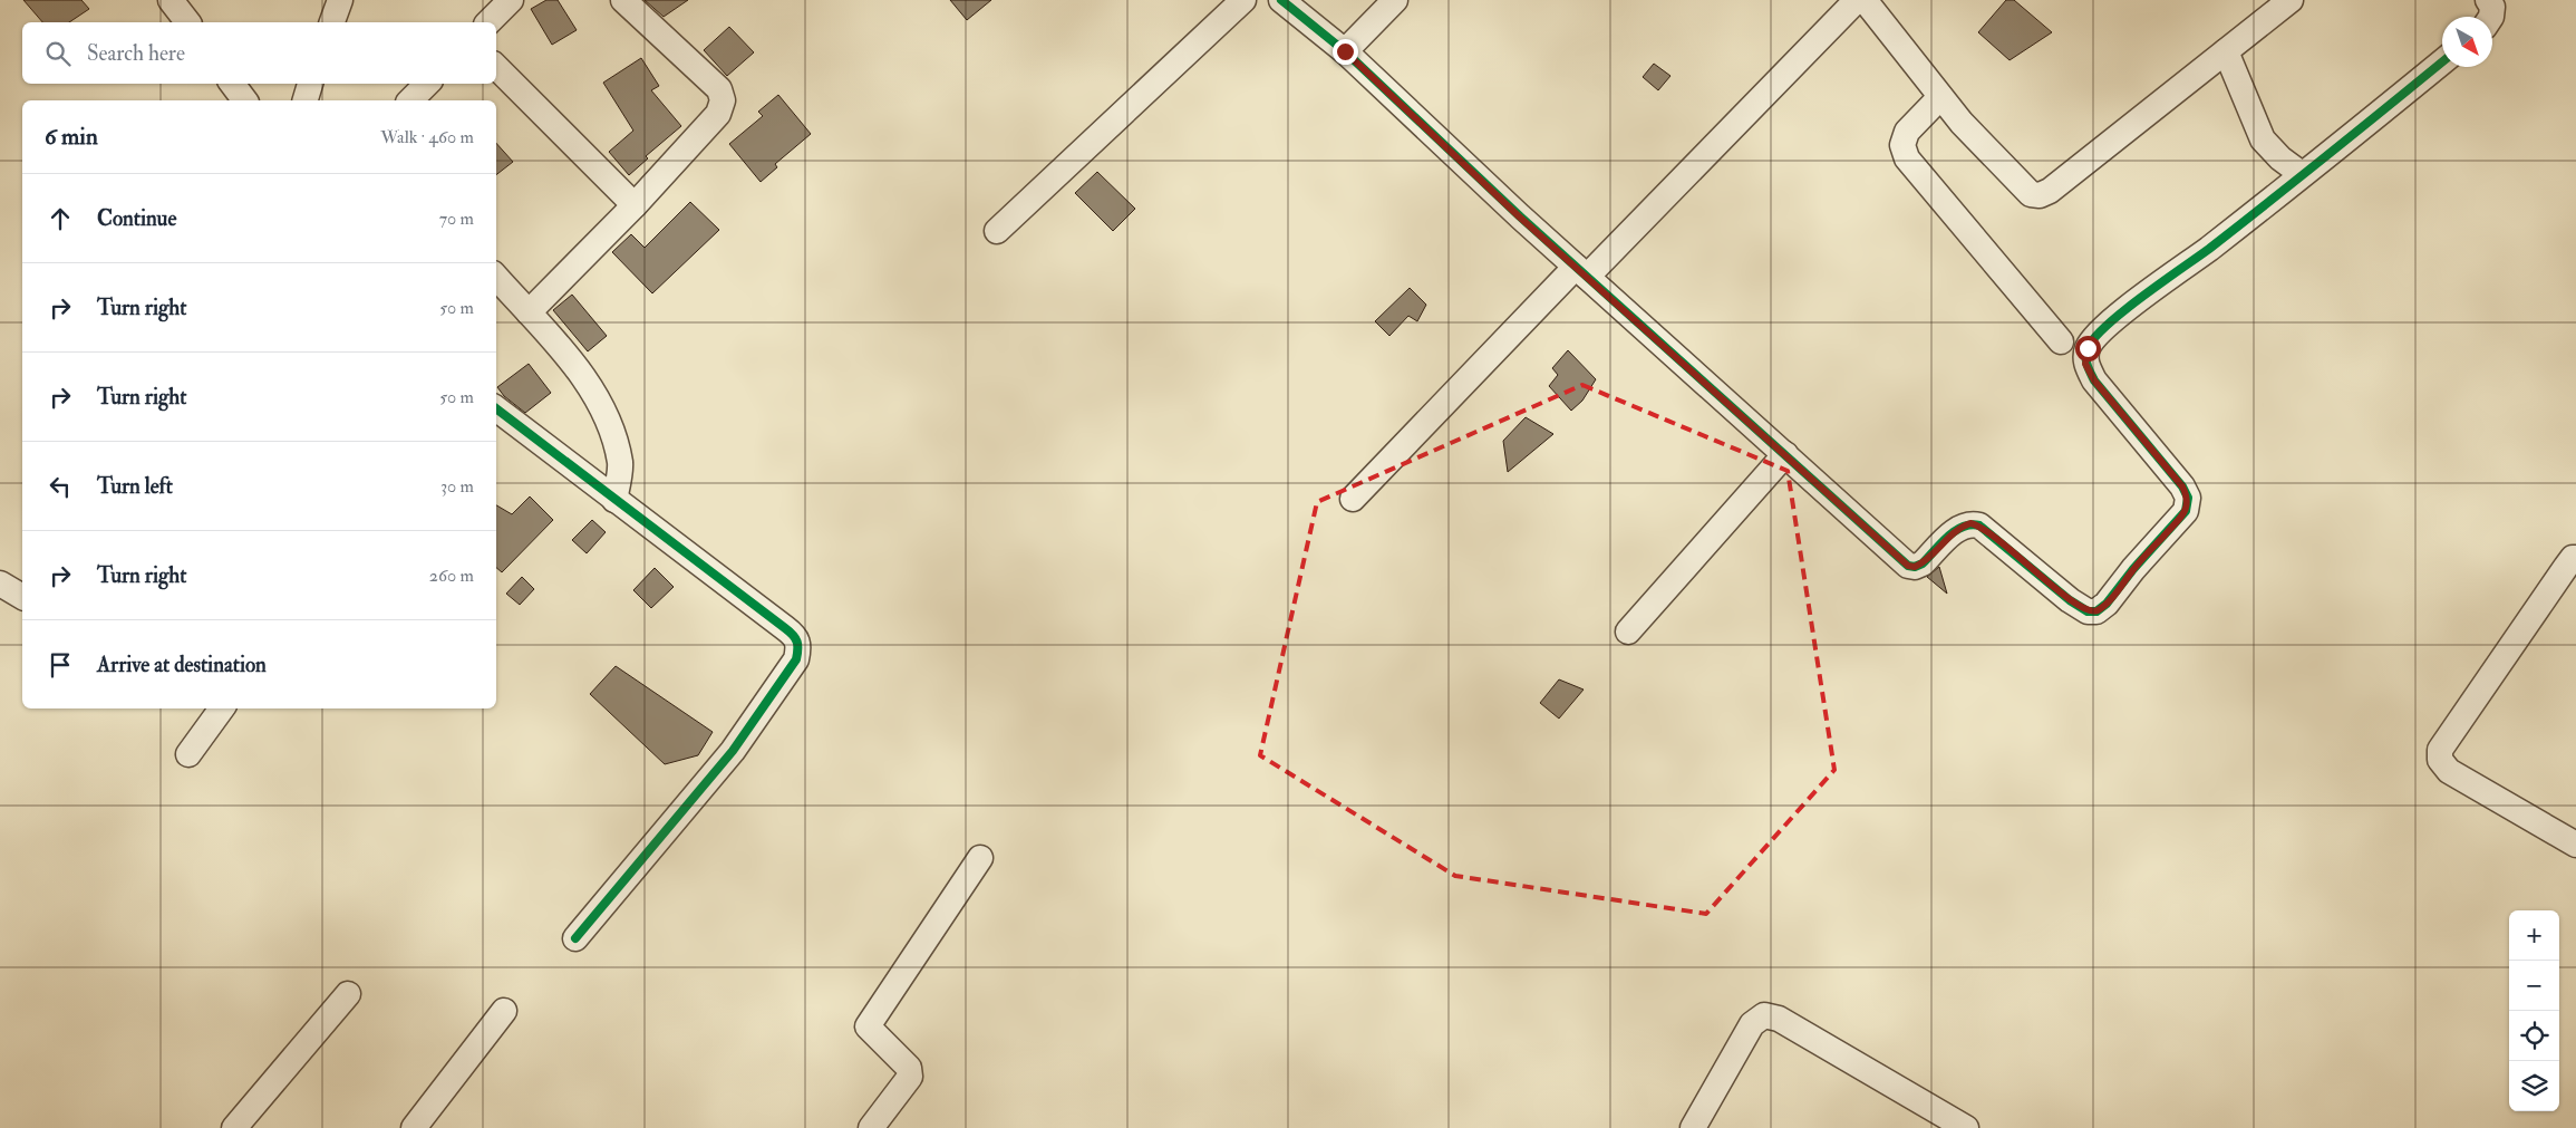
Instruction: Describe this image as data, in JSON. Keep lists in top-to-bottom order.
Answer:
{
  "north": "bottom right",
  "page": {
    "search": "Search here",
    "heading": ["6 min", "Walk · 460 m"],
    "list": [
      ["Continue", "70 m"],
      ["Turn right", "50 m"],
      ["Turn right", "50 m"],
      ["Turn left", "30 m"],
      ["Turn right", "260 m"],
      "Arrive at destination"
    ],
    "map_buttons": ["+", "−"]
  }
}
